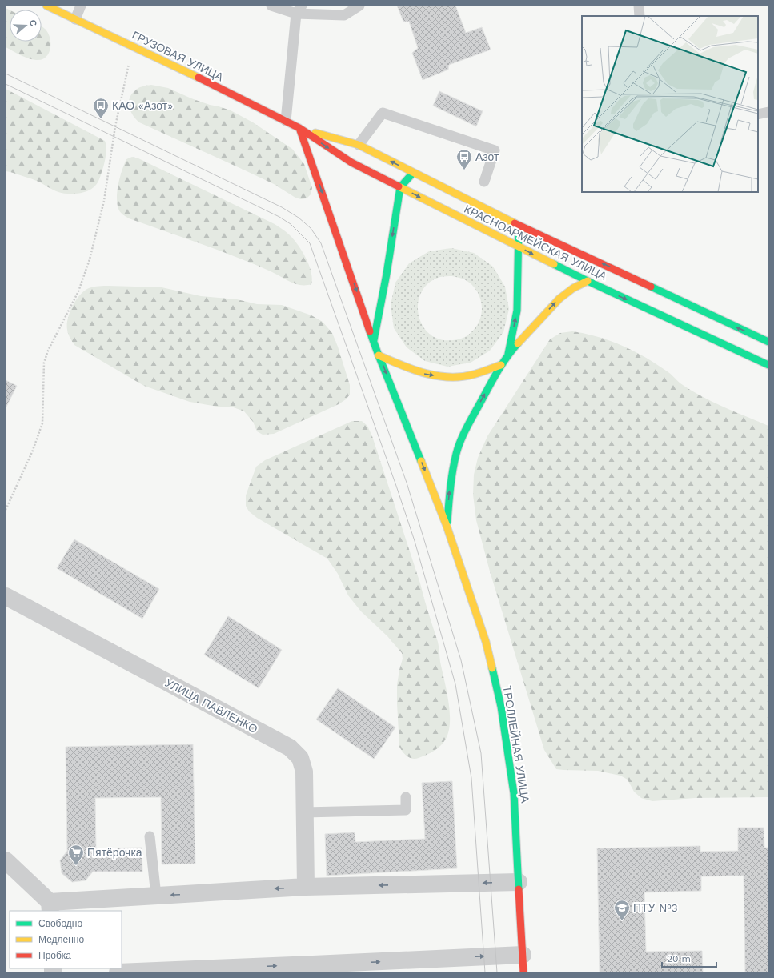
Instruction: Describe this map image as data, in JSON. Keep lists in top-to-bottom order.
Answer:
{
  "streets": {
    "street": [
      "ГРУЗОВАЯ УЛИЦА",
      "КРАСНОАРМЕЙСКАЯ УЛИЦА",
      "УЛИЦА ПАВЛЕНКО",
      "ТРОЛЛЕЙНАЯ УЛИЦА"
    ]
  },
  "crossings": [
    ["ГРУЗОВАЯ УЛИЦА", "КРАСНОАРМЕЙСКАЯ УЛИЦА"],
    ["ГРУЗОВАЯ УЛИЦА", "ТРОЛЛЕЙНАЯ УЛИЦА"],
    ["КРАСНОАРМЕЙСКАЯ УЛИЦА", "ТРОЛЛЕЙНАЯ УЛИЦА"]
  ],
  "one_way": ["ТРОЛЛЕЙНАЯ УЛИЦА"],
  "places": {
    "bus stop": ["КАО «Азот»", "Азот"],
    "supermarket": ["Пятёрочка"],
    "school or university": ["ПТУ №3"]
  },
  "legend": ["Свободно", "Медленно", "Пробка"],
  "scale_bar": "20 m",
  "north": "right"
}
